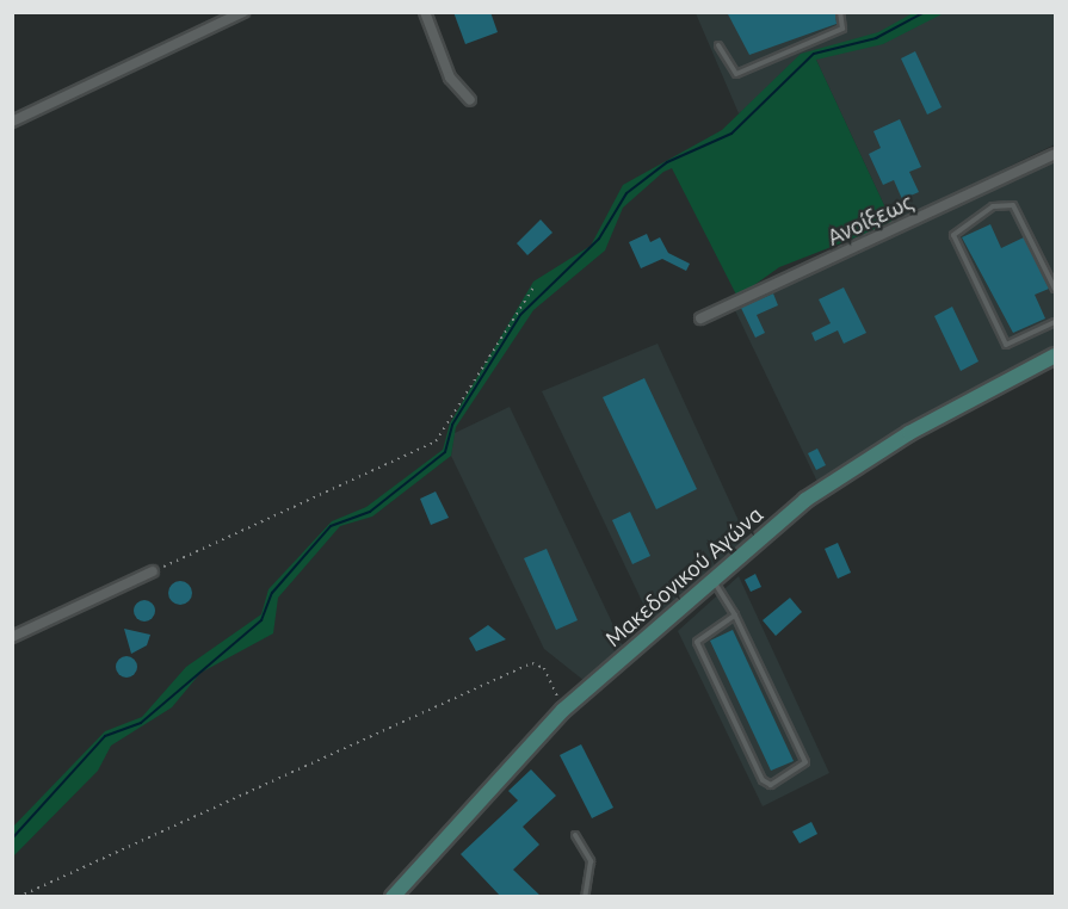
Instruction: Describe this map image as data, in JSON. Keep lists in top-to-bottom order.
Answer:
{
  "streets": {
    "main road": ["Μακεδονικού Αγώνα"],
    "street": ["Ανοίξεως"]
  }
}
